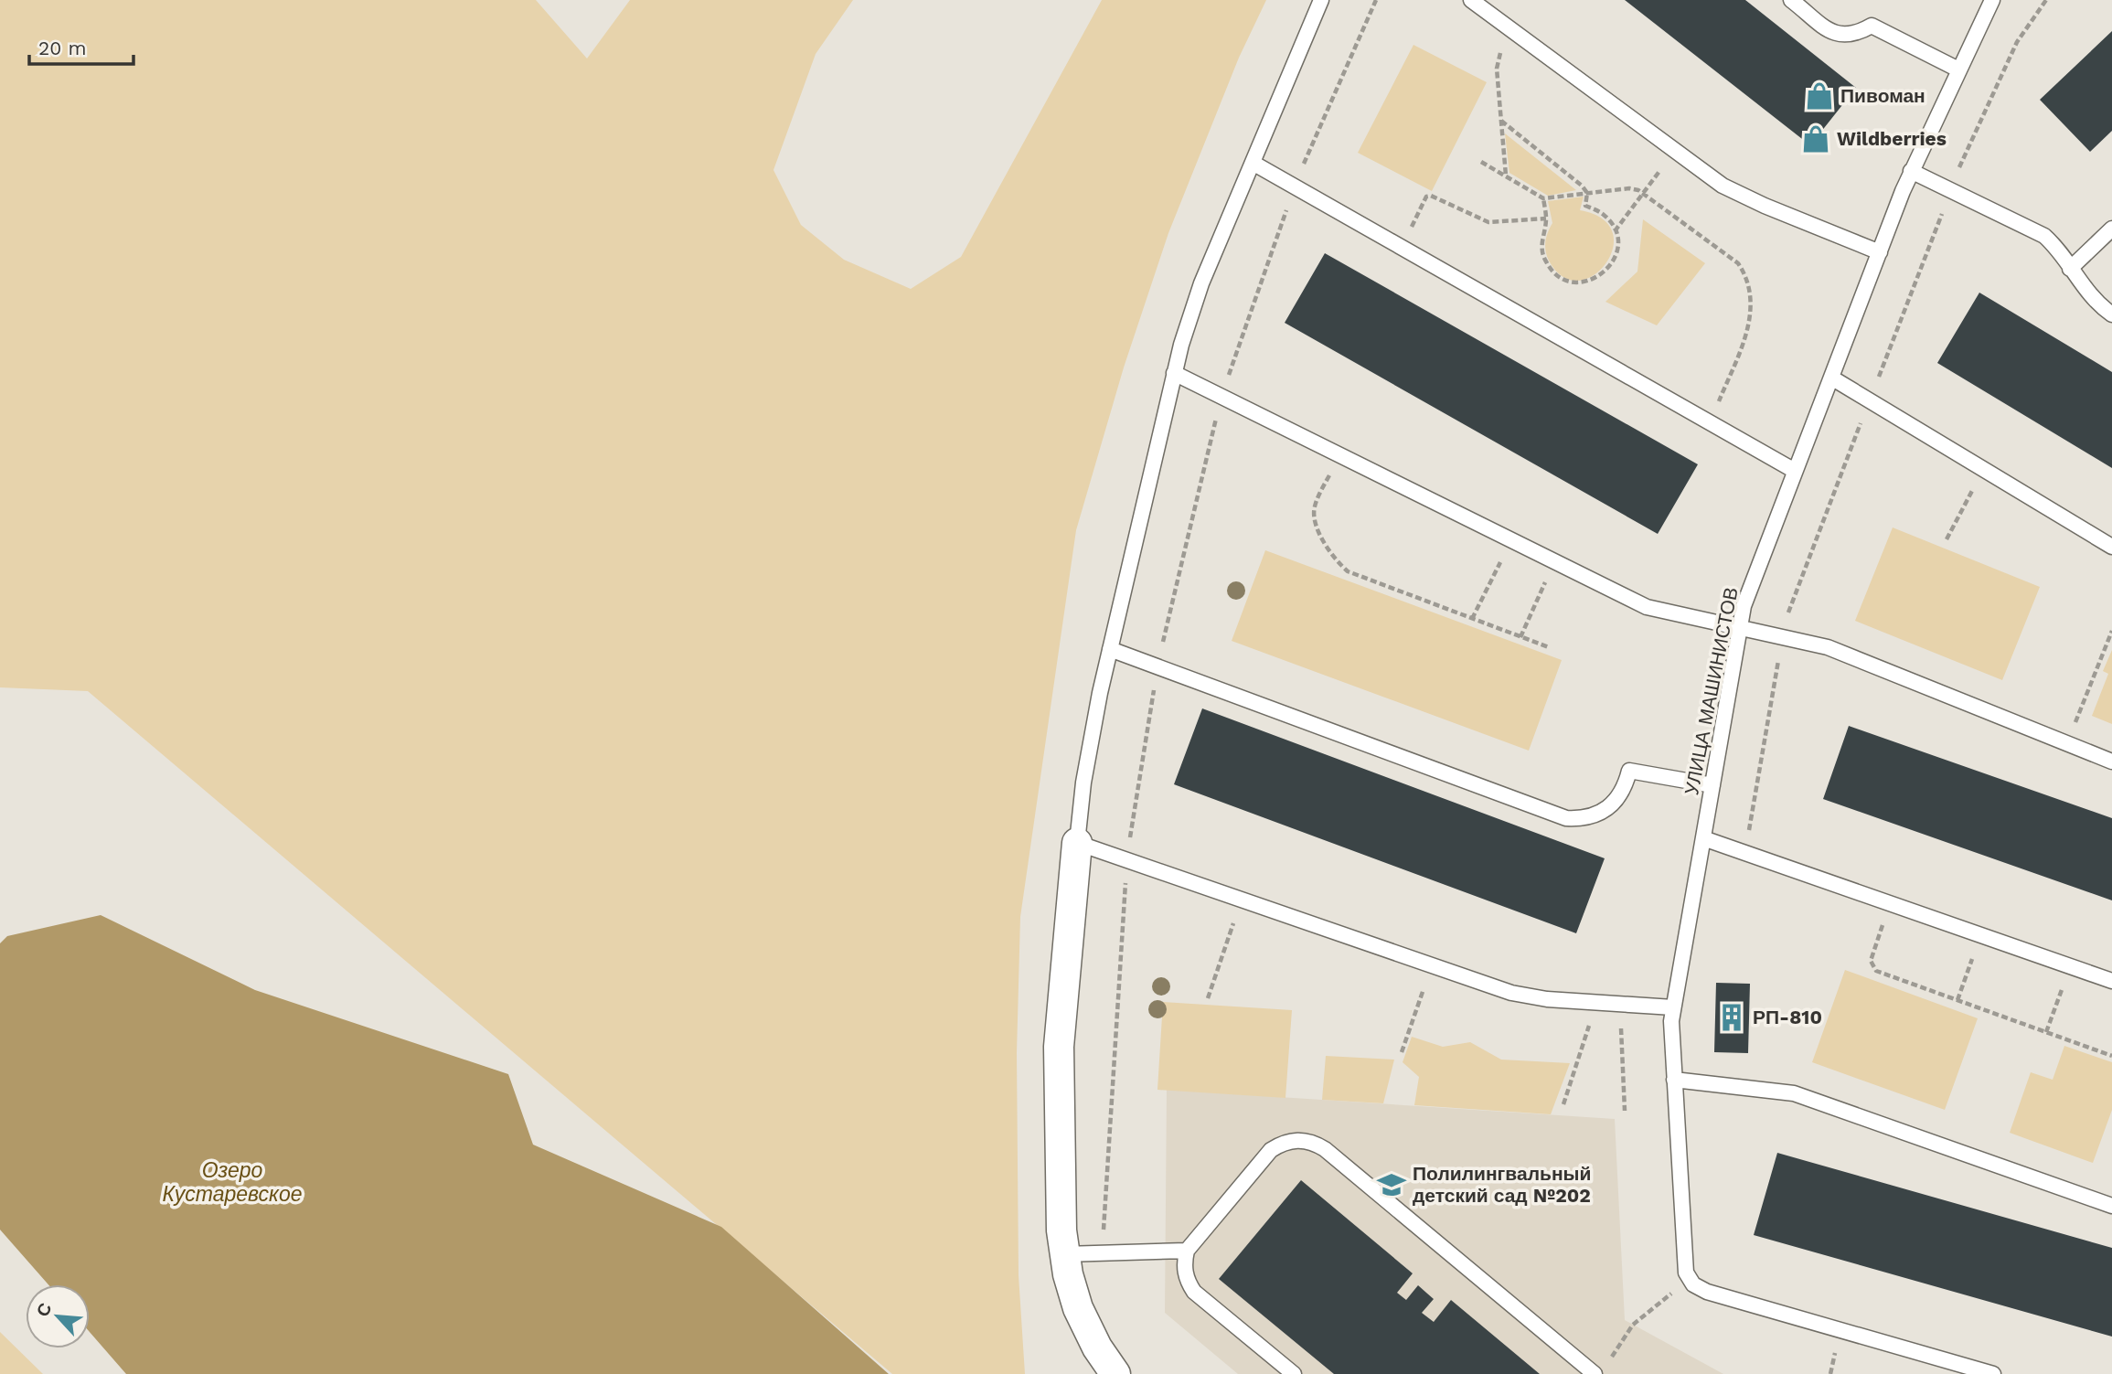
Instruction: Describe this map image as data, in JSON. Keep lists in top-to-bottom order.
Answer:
{
  "streets": {
    "lane": ["УЛИЦА МАШИНИСТОВ"]
  },
  "water": ["Озеро Кустаревское"],
  "places": {
    "shop": ["Пивоман", "Wildberries"],
    "building": ["РП-810"],
    "school or university": ["Полилингвальный детский сад №202"]
  },
  "scale_bar": "20 m",
  "north": "top left"
}
